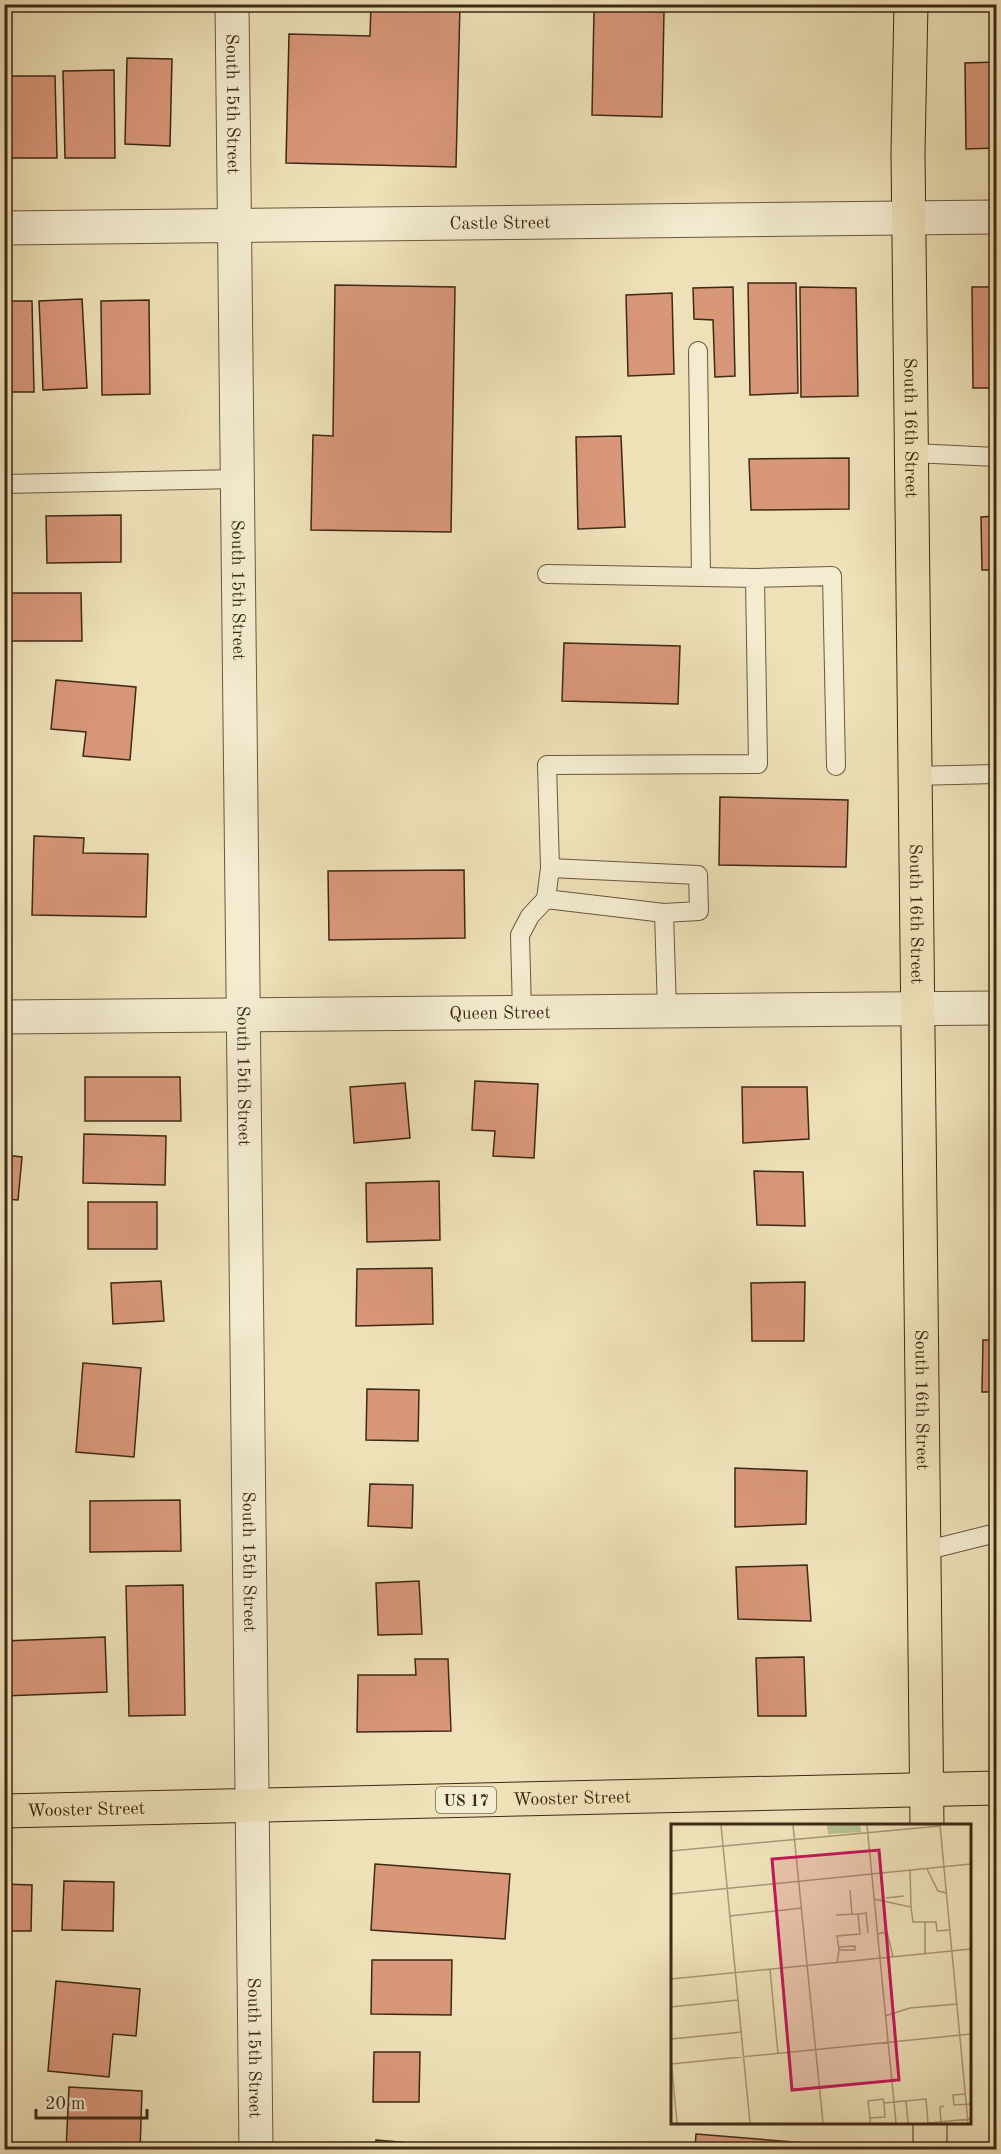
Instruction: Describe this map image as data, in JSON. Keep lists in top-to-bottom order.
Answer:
{
  "streets": {
    "main road": ["South 16th Street", "Wooster Street", "US 17"],
    "street": ["South 15th Street", "Castle Street", "Queen Street"]
  },
  "crossings": [
    ["South 15th Street", "Castle Street"],
    ["South 15th Street", "Queen Street"],
    ["South 15th Street", "Wooster Street"],
    ["Castle Street", "South 16th Street"],
    ["South 16th Street", "Queen Street"],
    ["South 16th Street", "Wooster Street"]
  ],
  "scale_bar": "20 m"
}
